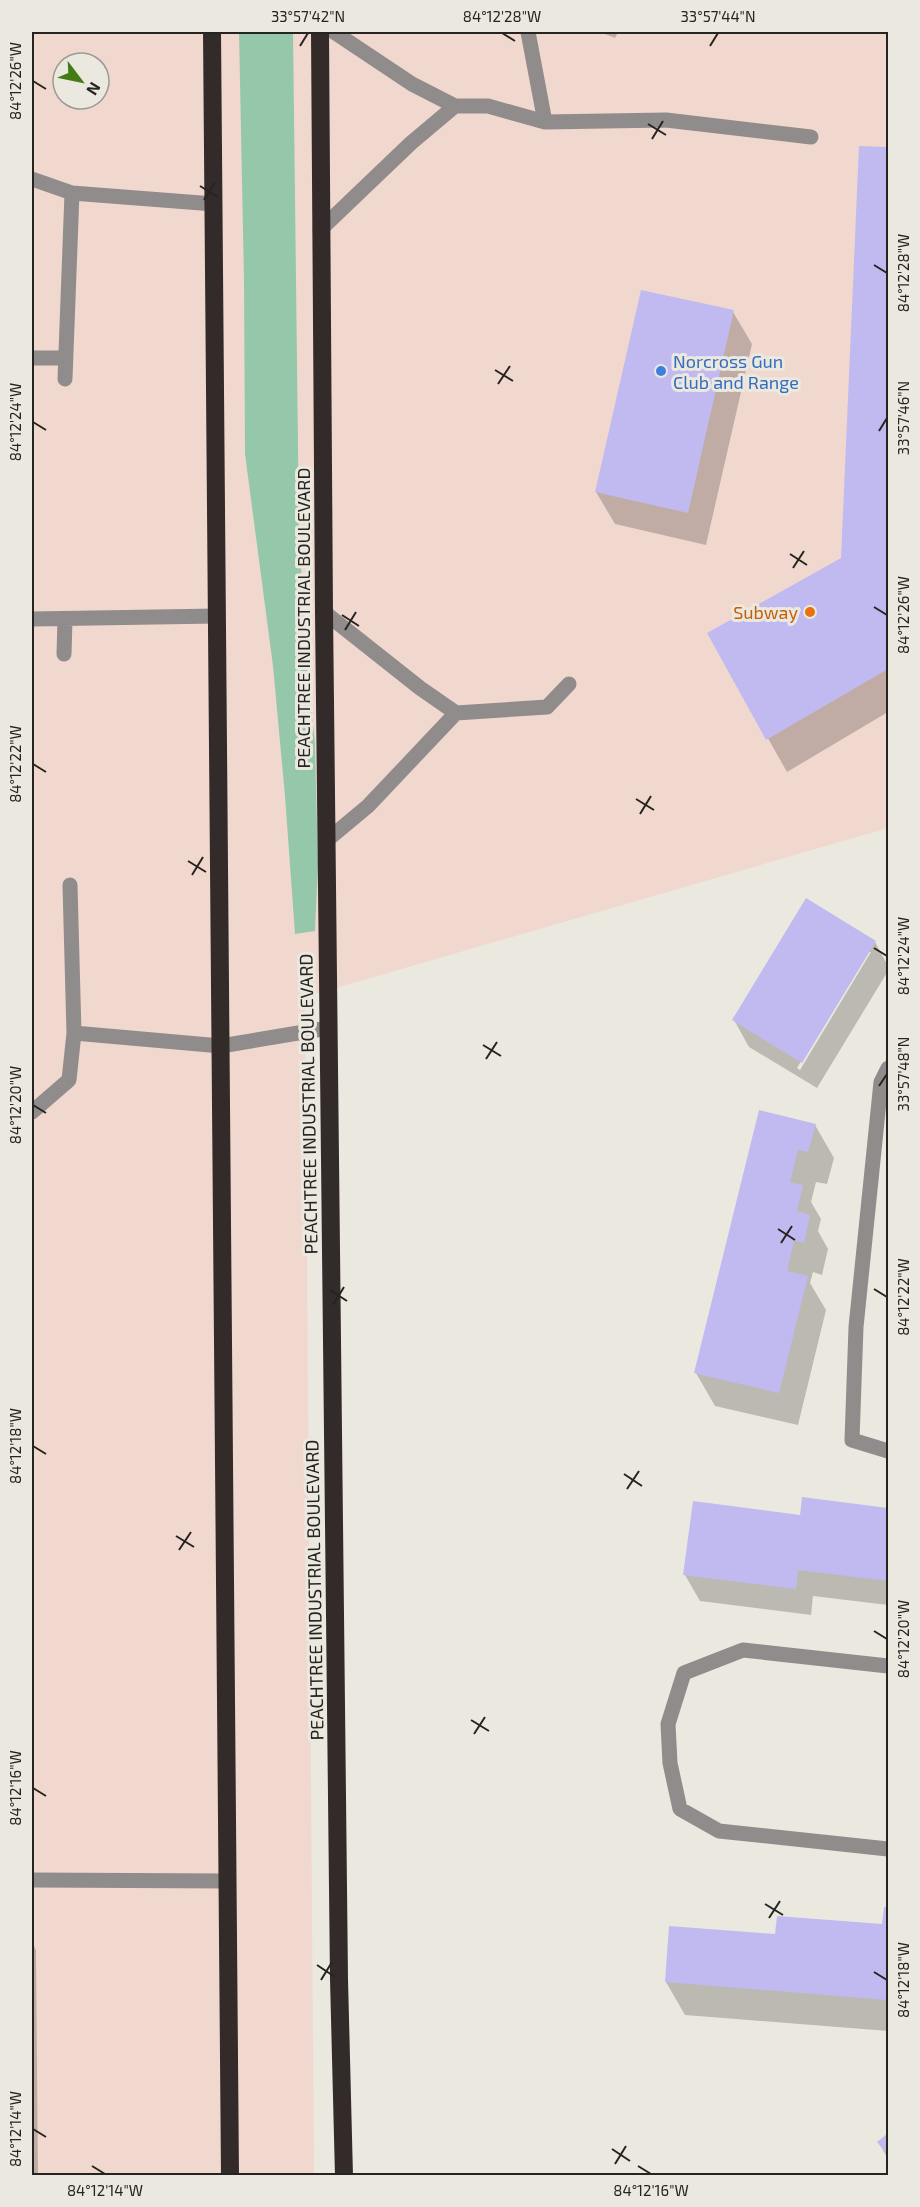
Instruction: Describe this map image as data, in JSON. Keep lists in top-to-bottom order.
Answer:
{
  "streets": {
    "highway": ["PEACHTREE INDUSTRIAL BOULEVARD"]
  },
  "places": ["Norcross Gun Club and Range", "Subway"],
  "north": "bottom right",
  "coordinates": [
    "33°57'42\"N",
    "84°12'28\"W",
    "33°57'44\"N",
    "84°12'26\"W",
    "33°57'46\"N",
    "84°12'24\"W",
    "84°12'22\"W",
    "33°57'48\"N",
    "84°12'20\"W",
    "84°12'18\"W",
    "84°12'16\"W",
    "84°12'14\"W"
  ]
}
